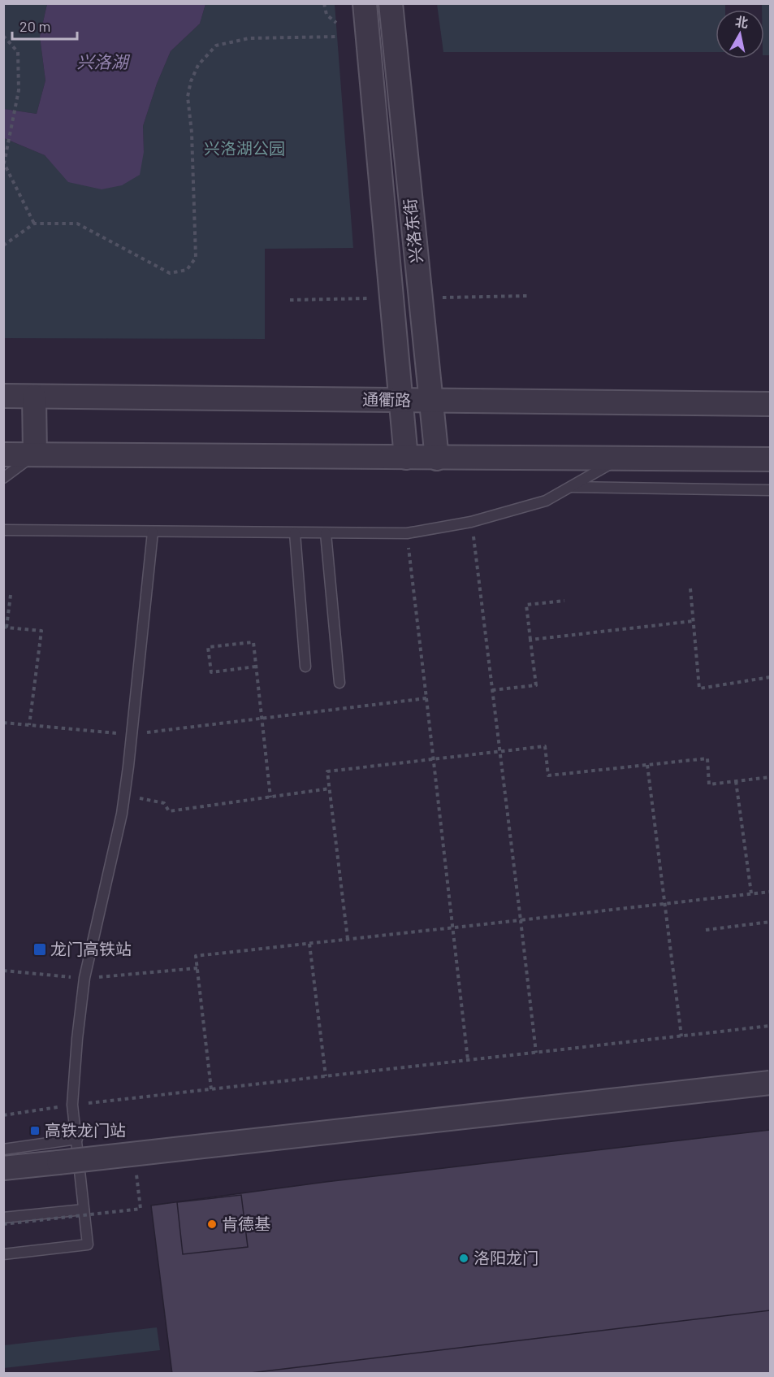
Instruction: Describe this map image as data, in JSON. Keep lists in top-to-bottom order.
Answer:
{
  "streets": {
    "street": ["兴洛东街", "通衢路"]
  },
  "crossings": [
    ["兴洛东街", "通衢路"]
  ],
  "water": ["兴洛湖"],
  "parks": ["兴洛湖公园"],
  "places": {
    "transit": ["龙门高铁站", "高铁龙门站"],
    "other": ["肯德基", "洛阳龙门"]
  },
  "scale_bar": "20 m",
  "north": "top"
}
